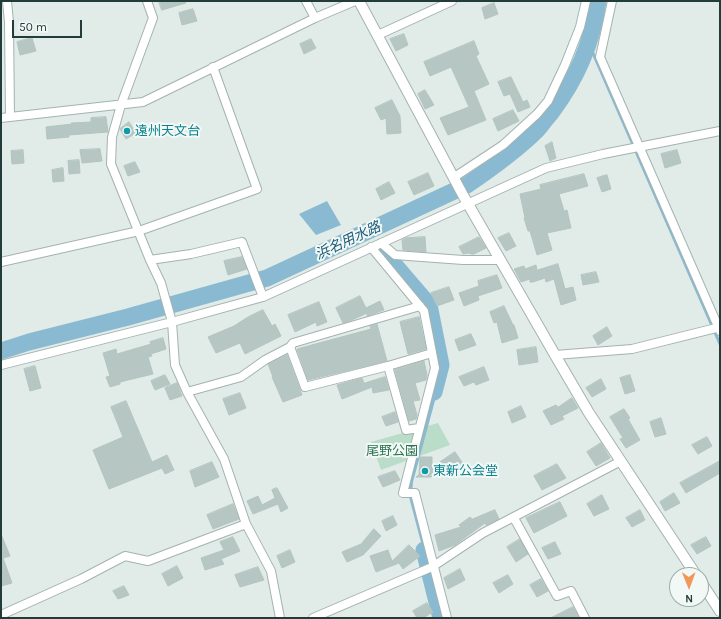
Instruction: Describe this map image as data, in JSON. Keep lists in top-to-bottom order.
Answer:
{
  "water": ["浜名用水路"],
  "parks": ["尾野公園"],
  "places": ["遠州天文台", "東新公会堂"],
  "scale_bar": "50 m",
  "north": "bottom"
}
